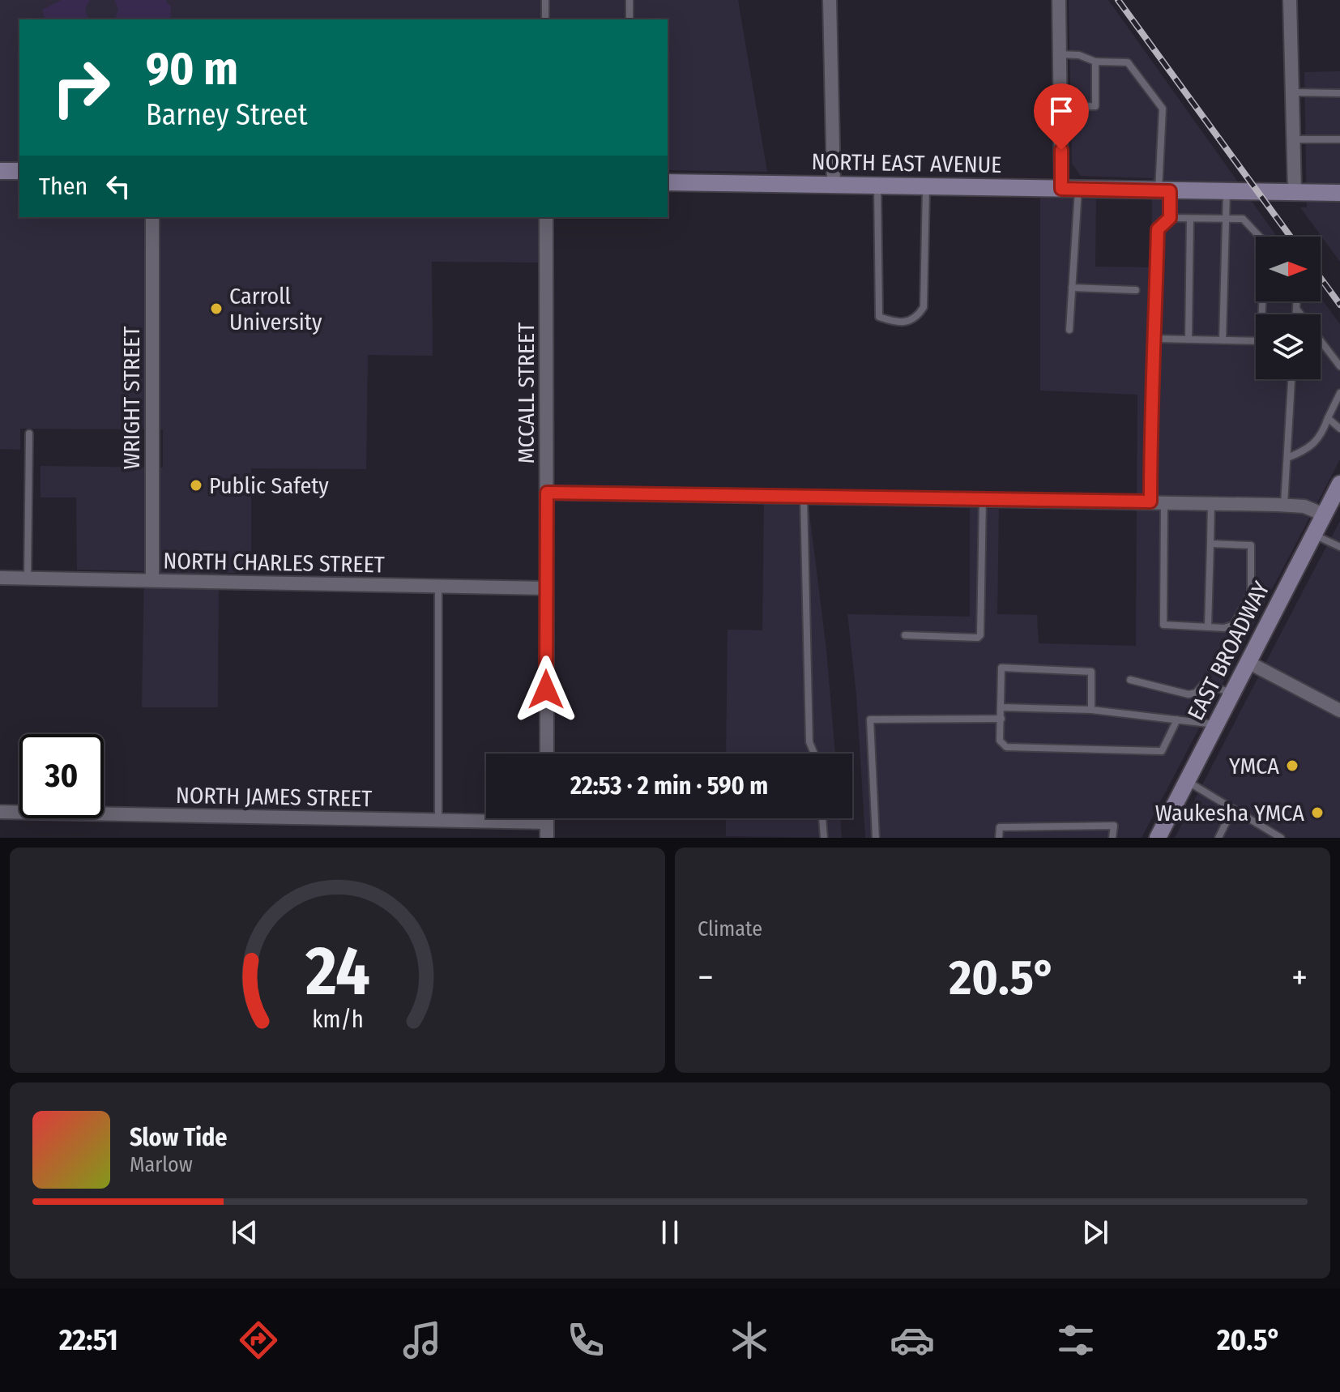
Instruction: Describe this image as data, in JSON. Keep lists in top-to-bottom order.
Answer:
{
  "streets": {
    "main road": ["NORTH EAST AVENUE", "EAST BROADWAY"],
    "street": [
      "MCCALL STREET",
      "WRIGHT STREET",
      "NORTH CHARLES STREET",
      "NORTH JAMES STREET"
    ]
  },
  "crossings": [
    ["MCCALL STREET", "NORTH CHARLES STREET"],
    ["WRIGHT STREET", "NORTH CHARLES STREET"]
  ],
  "places": [
    "Carroll University",
    "Public Safety",
    "YMCA",
    "Waukesha YMCA"
  ],
  "north": "right",
  "page": {
    "turn": ["90 m", "Barney Street"],
    "then": "Then",
    "limit": "30",
    "trip": "22:53 · 2 min · 590 m",
    "tile": "Climate",
    "heat": ["−", "20.5°", "+"],
    "song": ["Slow Tide", "Marlow"],
    "tabs": ["22:51", "20.5°"],
    "gauge": ["24", "km/h"]
  }
}
